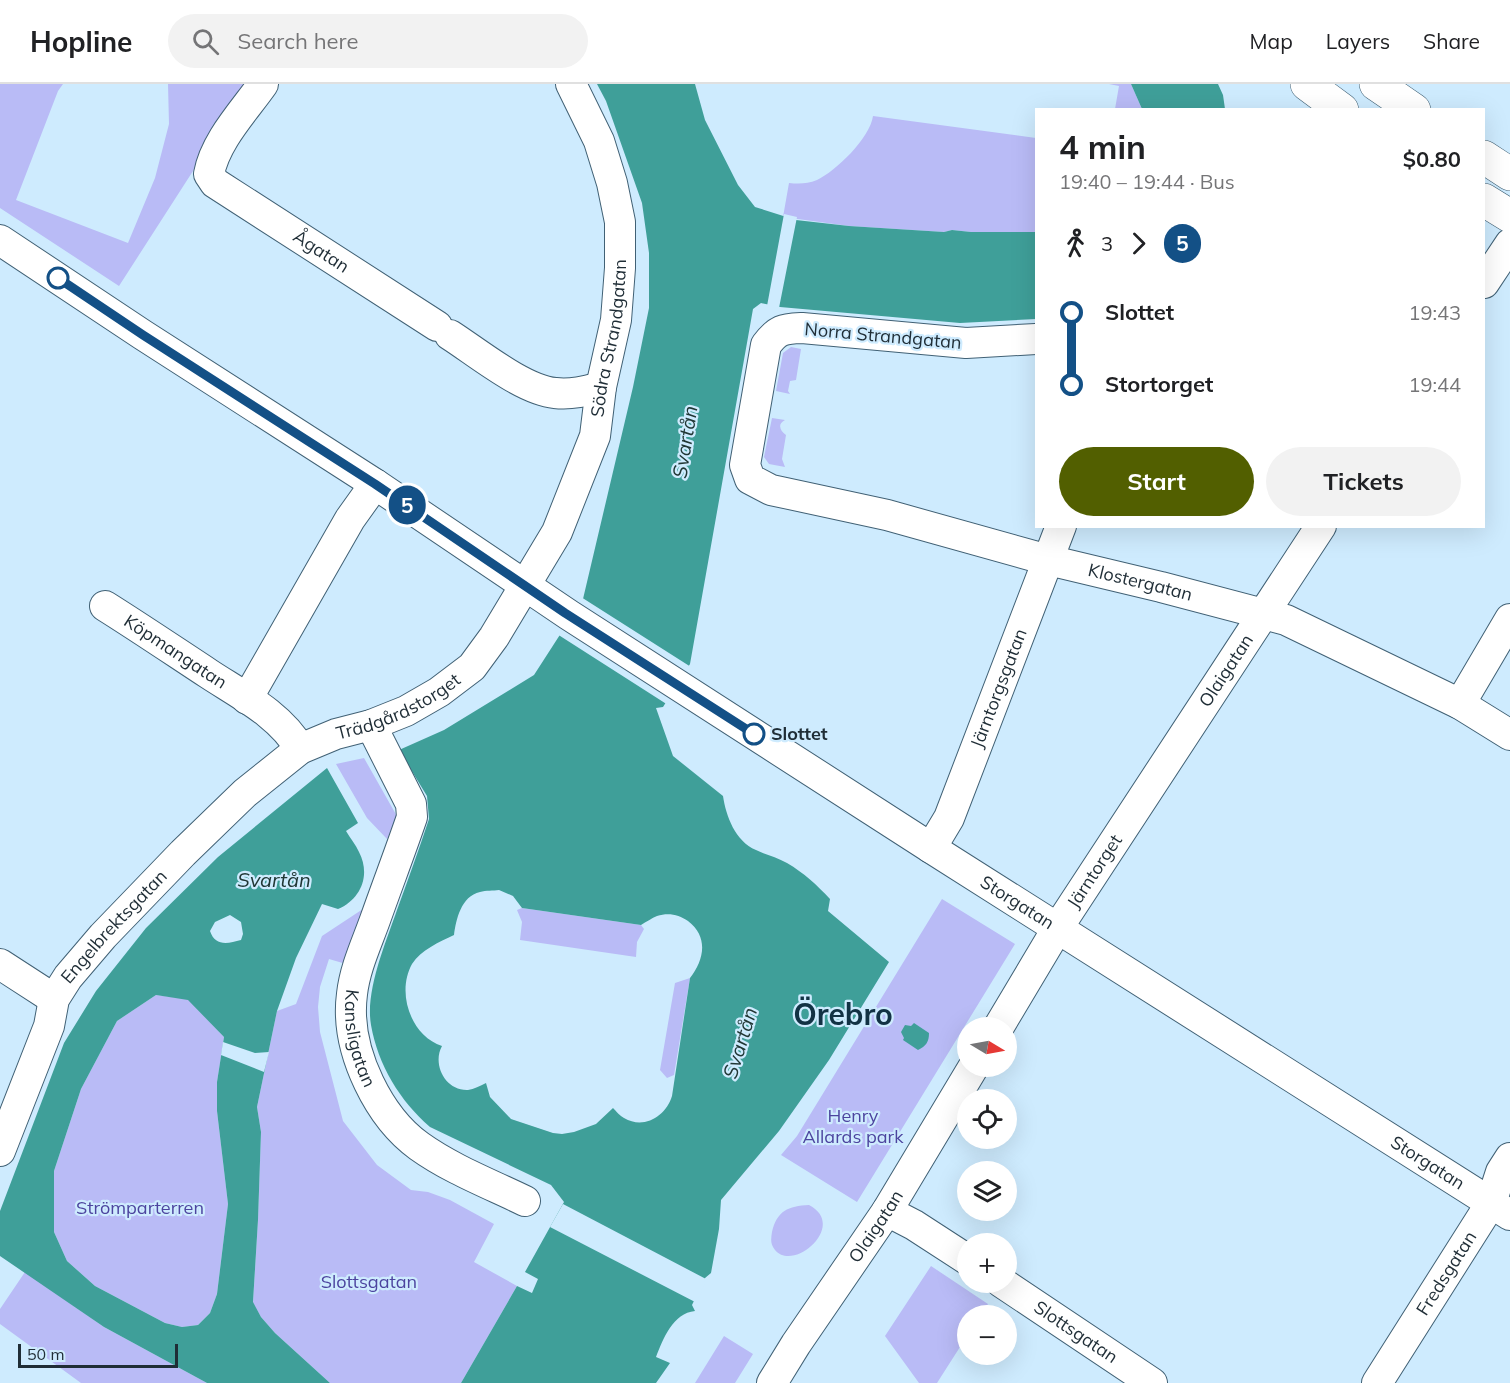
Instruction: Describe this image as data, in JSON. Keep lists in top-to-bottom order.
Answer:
{
  "streets": {
    "street": [
      "Ågatan",
      "Norra Strandgatan",
      "Södra Strandgatan",
      "Klostergatan",
      "Köpmangatan",
      "Olaigatan",
      "Järntorgsgatan",
      "Trädgårdstorget",
      "Järntorget",
      "Storgatan",
      "Engelbrektsgatan",
      "Kansligatan",
      "Fredsgatan",
      "Slottsgatan"
    ]
  },
  "crossings": [
    ["Ågatan", "Södra Strandgatan"],
    ["Norra Strandgatan", "Klostergatan"],
    ["Södra Strandgatan", "Trädgårdstorget"],
    ["Södra Strandgatan", "Storgatan"],
    ["Klostergatan", "Olaigatan"],
    ["Klostergatan", "Järntorgsgatan"],
    ["Olaigatan", "Järntorget"],
    ["Järntorgsgatan", "Storgatan"],
    ["Trädgårdstorget", "Storgatan"],
    ["Trädgårdstorget", "Engelbrektsgatan"],
    ["Trädgårdstorget", "Kansligatan"],
    ["Järntorget", "Storgatan"],
    ["Storgatan", "Fredsgatan"]
  ],
  "districts": ["Örebro"],
  "water": ["Svartån"],
  "parks": ["Henry Allards park", "Strömparterren", "Slottsgatan"],
  "places": ["Slottet"],
  "lines": ["bus line 5"],
  "scale_bar": "50 m",
  "north": "right",
  "page": {
    "header": "Hopline",
    "search": "Search here",
    "nav": ["Map", "Layers", "Share"],
    "on_map": "5",
    "heading": ["4 min", "19:40 – 19:44 · Bus", "$0.80"],
    "legs": ["3", "5"],
    "list": [
      {
        "name": "Slottet",
        "value": "19:43"
      },
      {
        "name": "Stortorget",
        "value": "19:44"
      }
    ],
    "buttons": ["Start", "Tickets"],
    "map_buttons": ["+", "−"],
    "scale": "50 m"
  }
}
